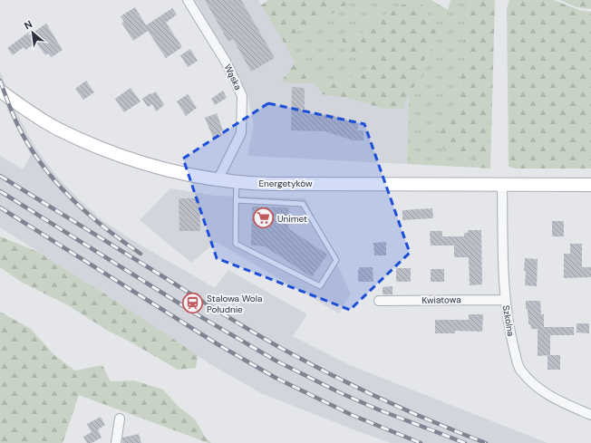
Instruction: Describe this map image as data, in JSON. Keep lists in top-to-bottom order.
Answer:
{
  "streets": {
    "main road": ["Energetyków"],
    "street": ["Wąska", "Kwiatowa", "Szkolna"]
  },
  "crossings": [
    ["Wąska", "Energetyków"],
    ["Energetyków", "Szkolna"],
    ["Kwiatowa", "Szkolna"]
  ],
  "places": {
    "supermarket": ["Unimet"],
    "station": ["Stalowa Wola Południe"]
  },
  "north": "top left"
}
